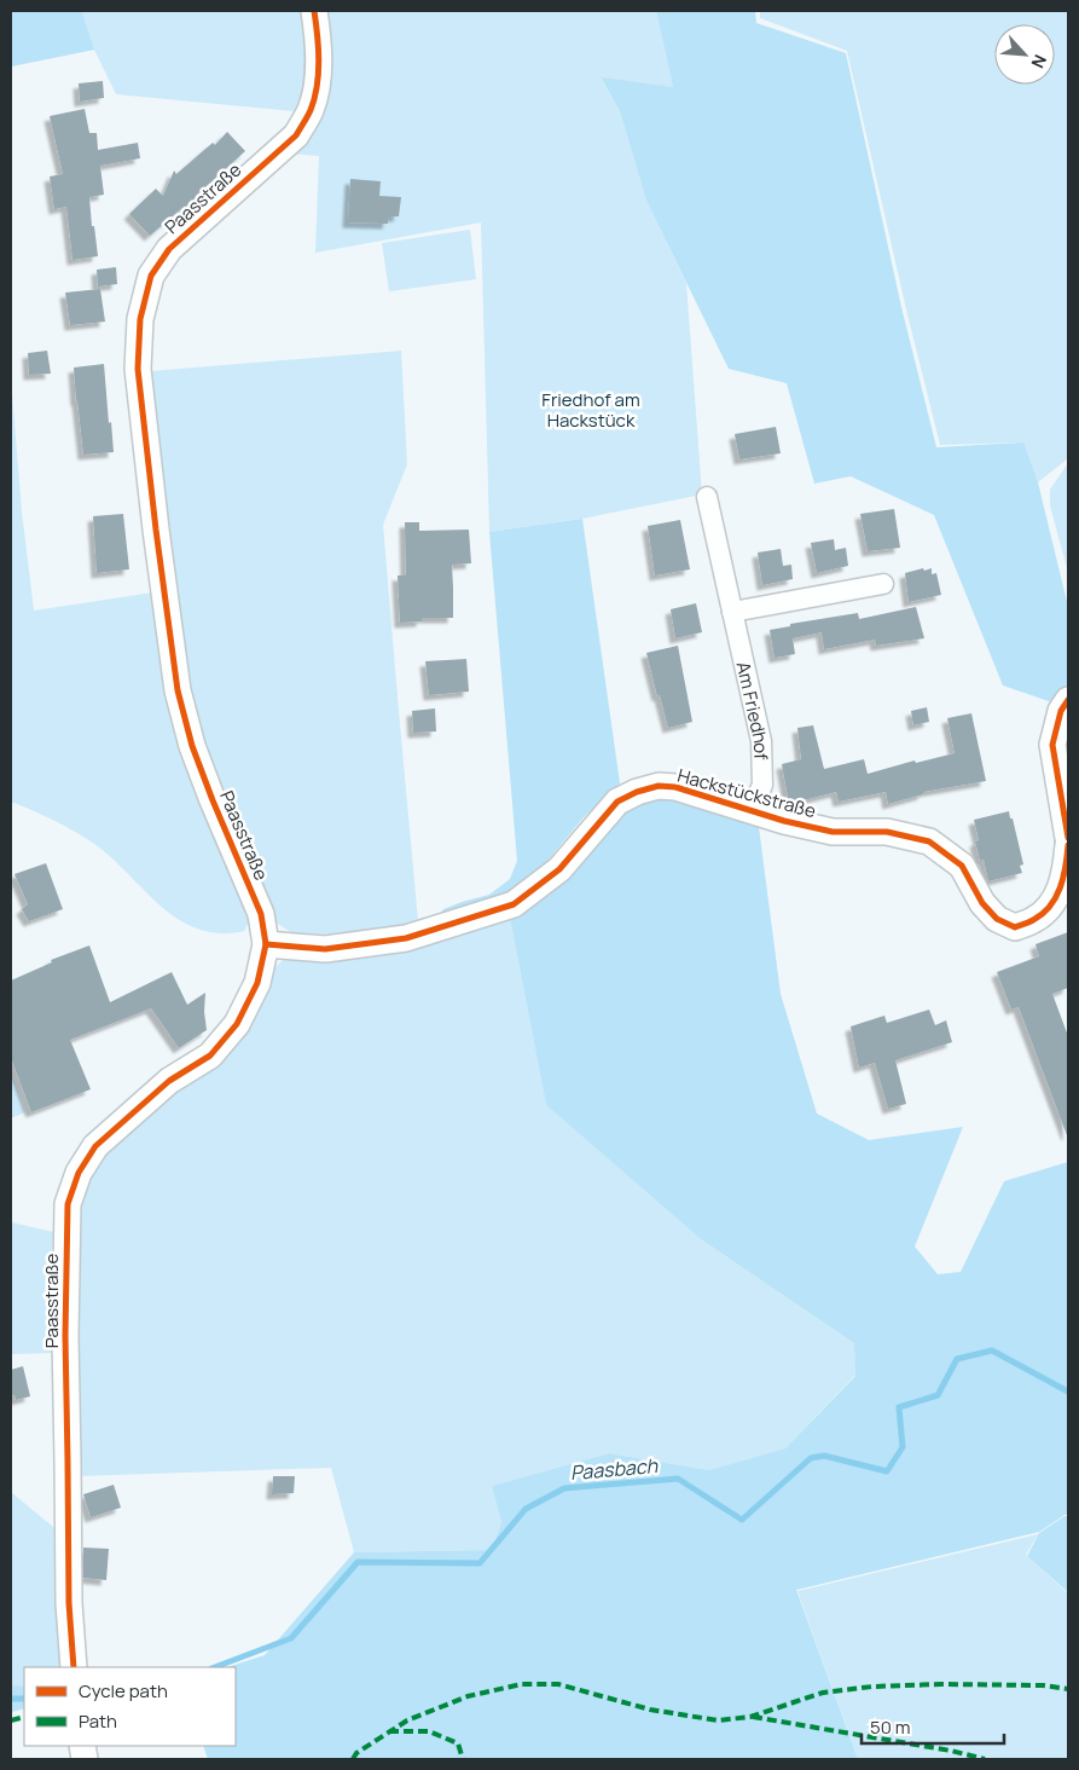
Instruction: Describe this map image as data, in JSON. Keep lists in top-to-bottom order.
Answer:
{
  "streets": {
    "street": ["Paasstraße", "Am Friedhof", "Hackstückstraße"]
  },
  "crossings": [
    ["Paasstraße", "Hackstückstraße"],
    ["Am Friedhof", "Hackstückstraße"]
  ],
  "water": ["Paasbach"],
  "parks": ["Friedhof am Hackstück"],
  "legend": ["Cycle path", "Path"],
  "scale_bar": "50 m",
  "north": "bottom right"
}
